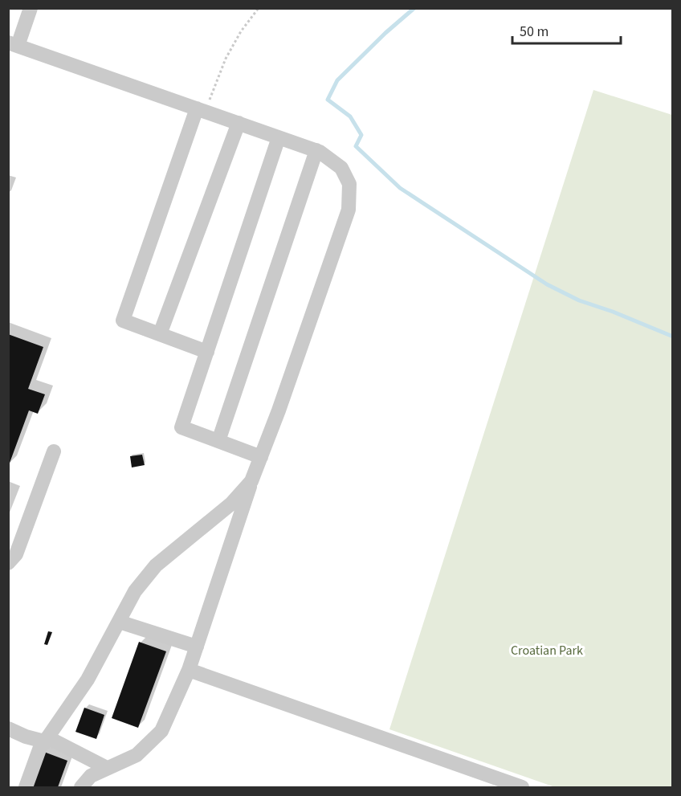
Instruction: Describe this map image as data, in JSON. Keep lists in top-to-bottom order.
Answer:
{
  "parks": ["Croatian Park"],
  "scale_bar": "50 m"
}
